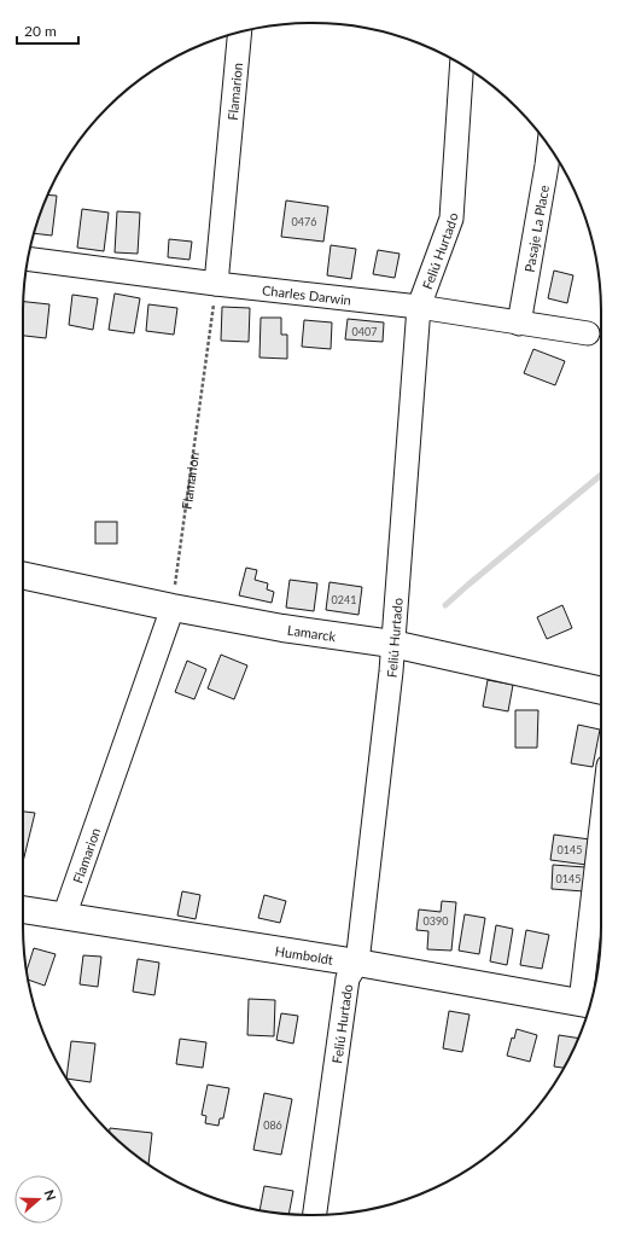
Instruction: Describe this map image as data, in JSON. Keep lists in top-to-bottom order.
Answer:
{
  "streets": {
    "main road": ["Lamarck", "Humboldt"],
    "street": [
      "Flamarion",
      "Pasaje La Place",
      "Feliú Hurtado",
      "Charles Darwin"
    ]
  },
  "crossings": [
    ["Flamarion", "Charles Darwin"],
    ["Flamarion", "Lamarck"],
    ["Flamarion", "Humboldt"],
    ["Pasaje La Place", "Charles Darwin"],
    ["Feliú Hurtado", "Charles Darwin"],
    ["Feliú Hurtado", "Lamarck"],
    ["Feliú Hurtado", "Humboldt"]
  ],
  "house_numbers": [
    "0476",
    "0407",
    "0241",
    "0145",
    "0145",
    "0390",
    "086"
  ],
  "scale_bar": "20 m",
  "north": "right"
}
